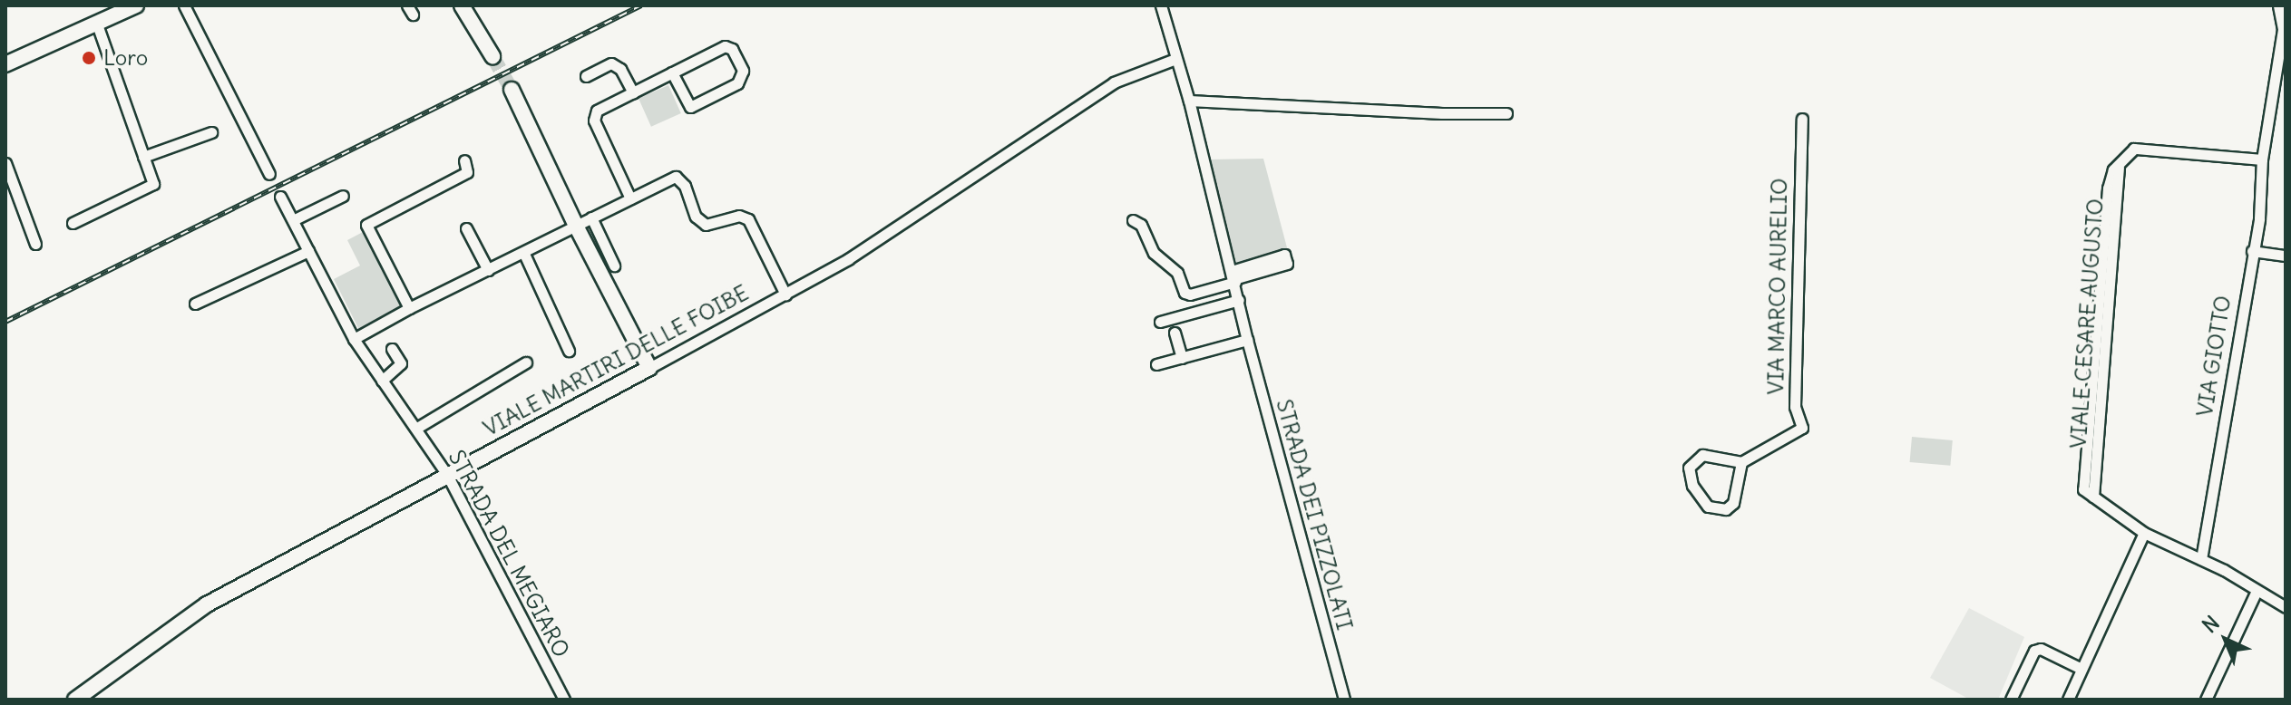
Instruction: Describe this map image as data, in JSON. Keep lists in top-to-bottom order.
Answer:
{
  "streets": {
    "street": [
      "VIA MARCO AURELIO",
      "VIALE CESARE AUGUSTO",
      "VIA GIOTTO",
      "VIALE MARTIRI DELLE FOIBE",
      "STRADA DEI PIZZOLATI",
      "STRADA DEL MEGIARO"
    ]
  },
  "crossings": [
    ["VIALE MARTIRI DELLE FOIBE", "STRADA DEI PIZZOLATI"],
    ["VIALE MARTIRI DELLE FOIBE", "STRADA DEL MEGIARO"]
  ],
  "places": ["Loro"],
  "north": "top left"
}
